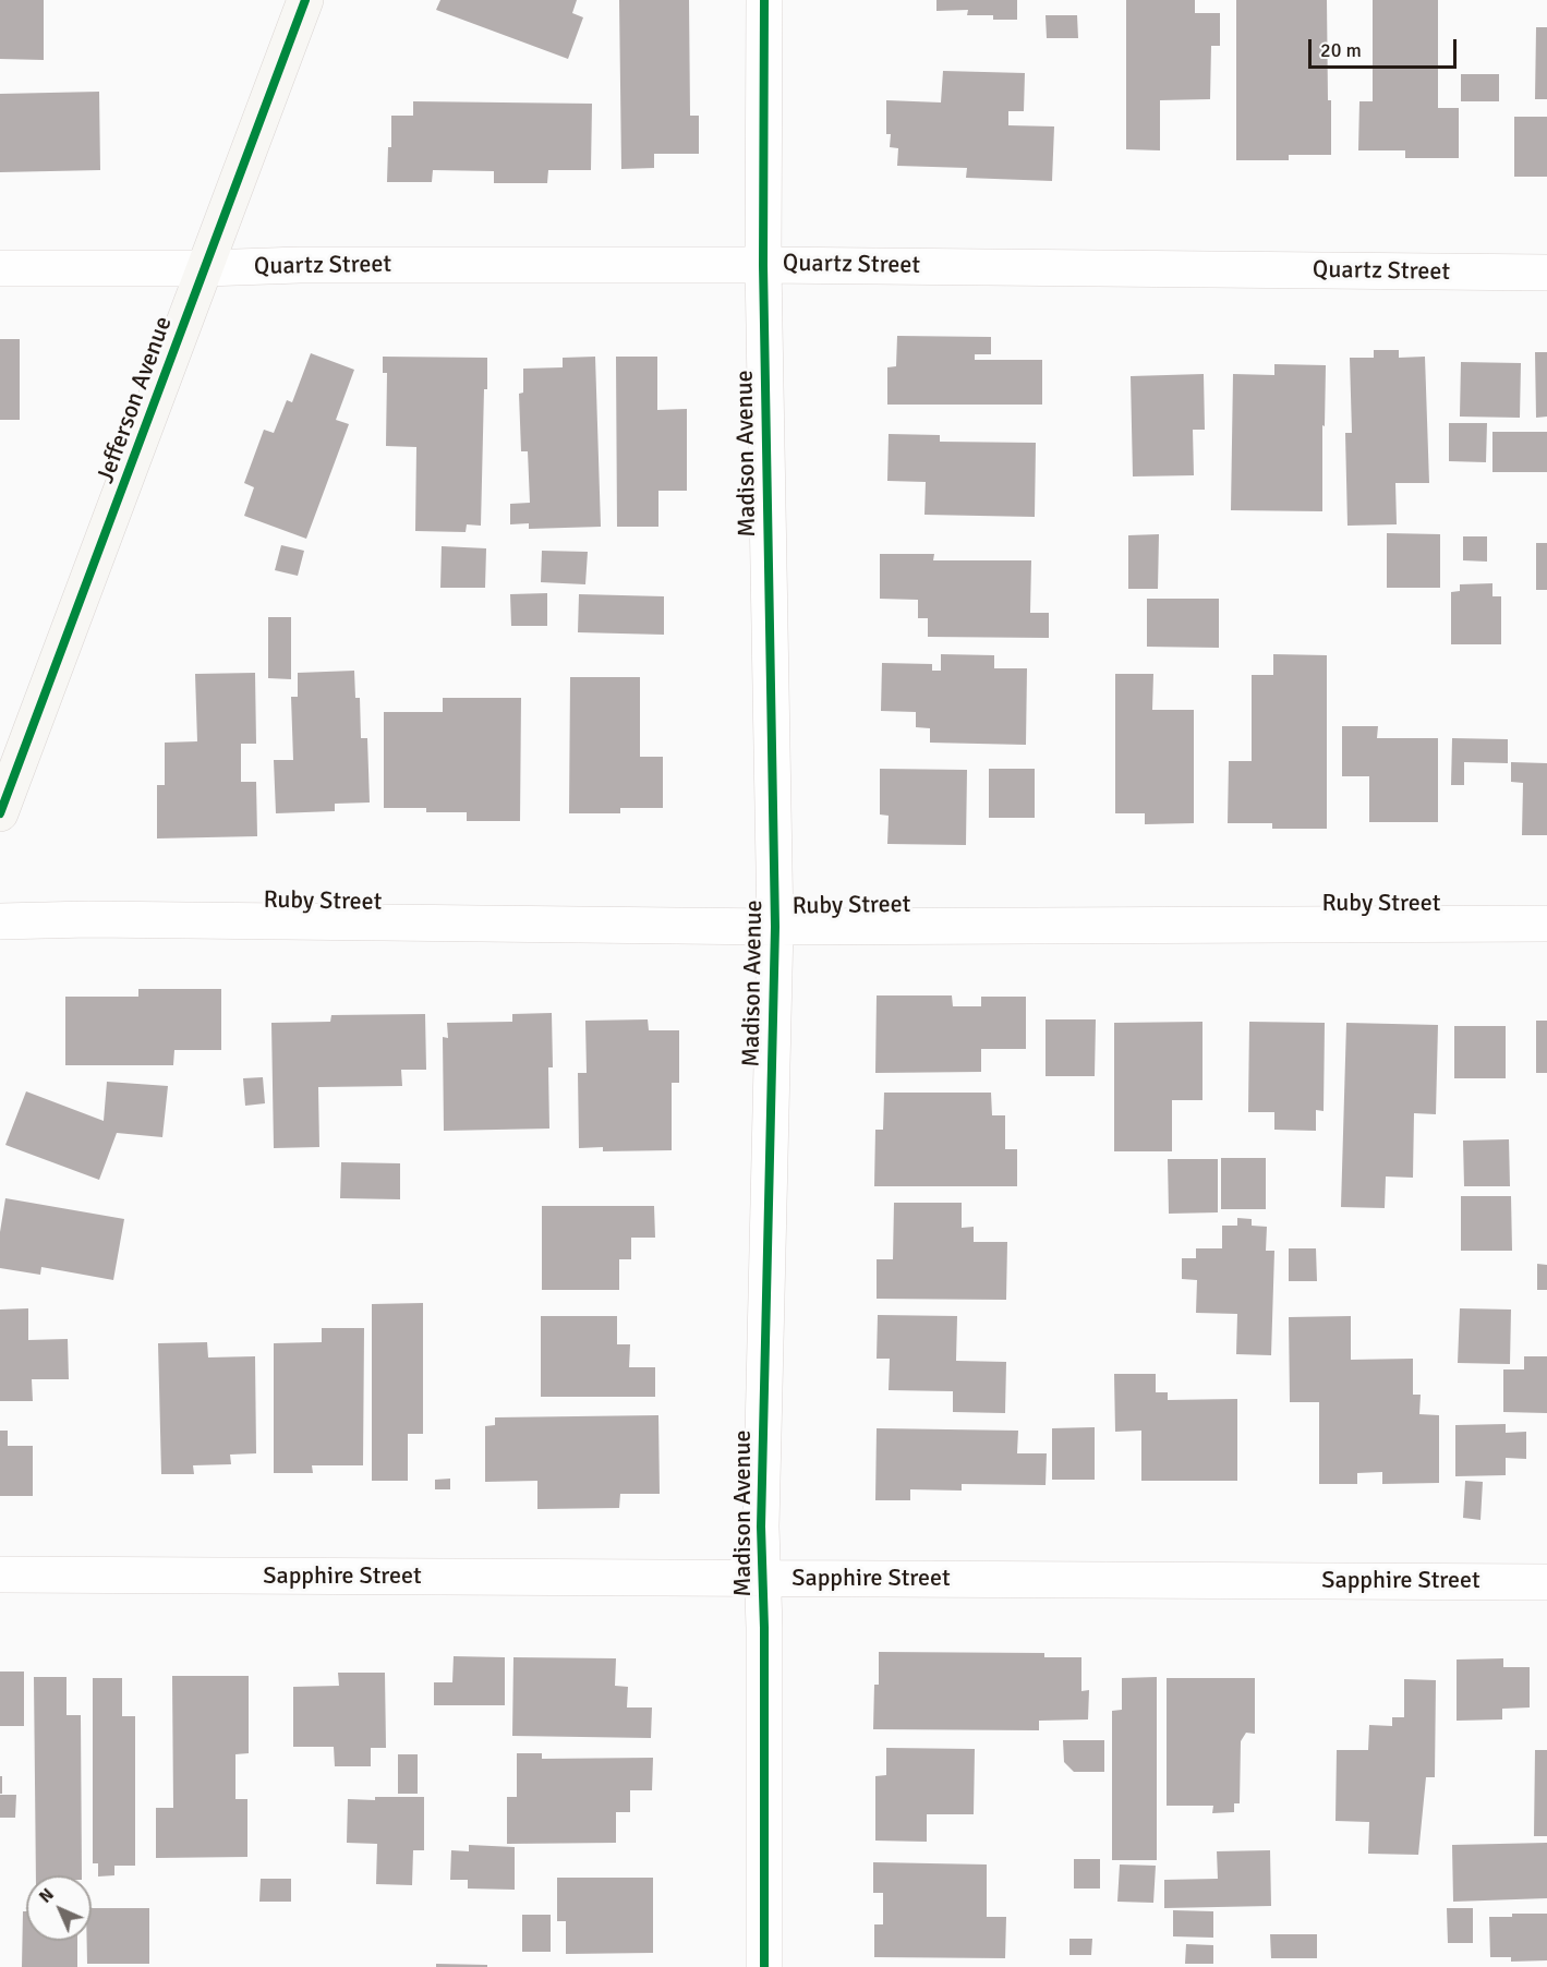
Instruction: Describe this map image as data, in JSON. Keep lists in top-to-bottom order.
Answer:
{
  "streets": {
    "main road": ["Jefferson Avenue"],
    "street": [
      "Quartz Street",
      "Madison Avenue",
      "Ruby Street",
      "Sapphire Street"
    ]
  },
  "crossings": [
    ["Quartz Street", "Jefferson Avenue"],
    ["Quartz Street", "Madison Avenue"],
    ["Madison Avenue", "Ruby Street"],
    ["Madison Avenue", "Sapphire Street"]
  ],
  "scale_bar": "20 m",
  "north": "top left"
}
